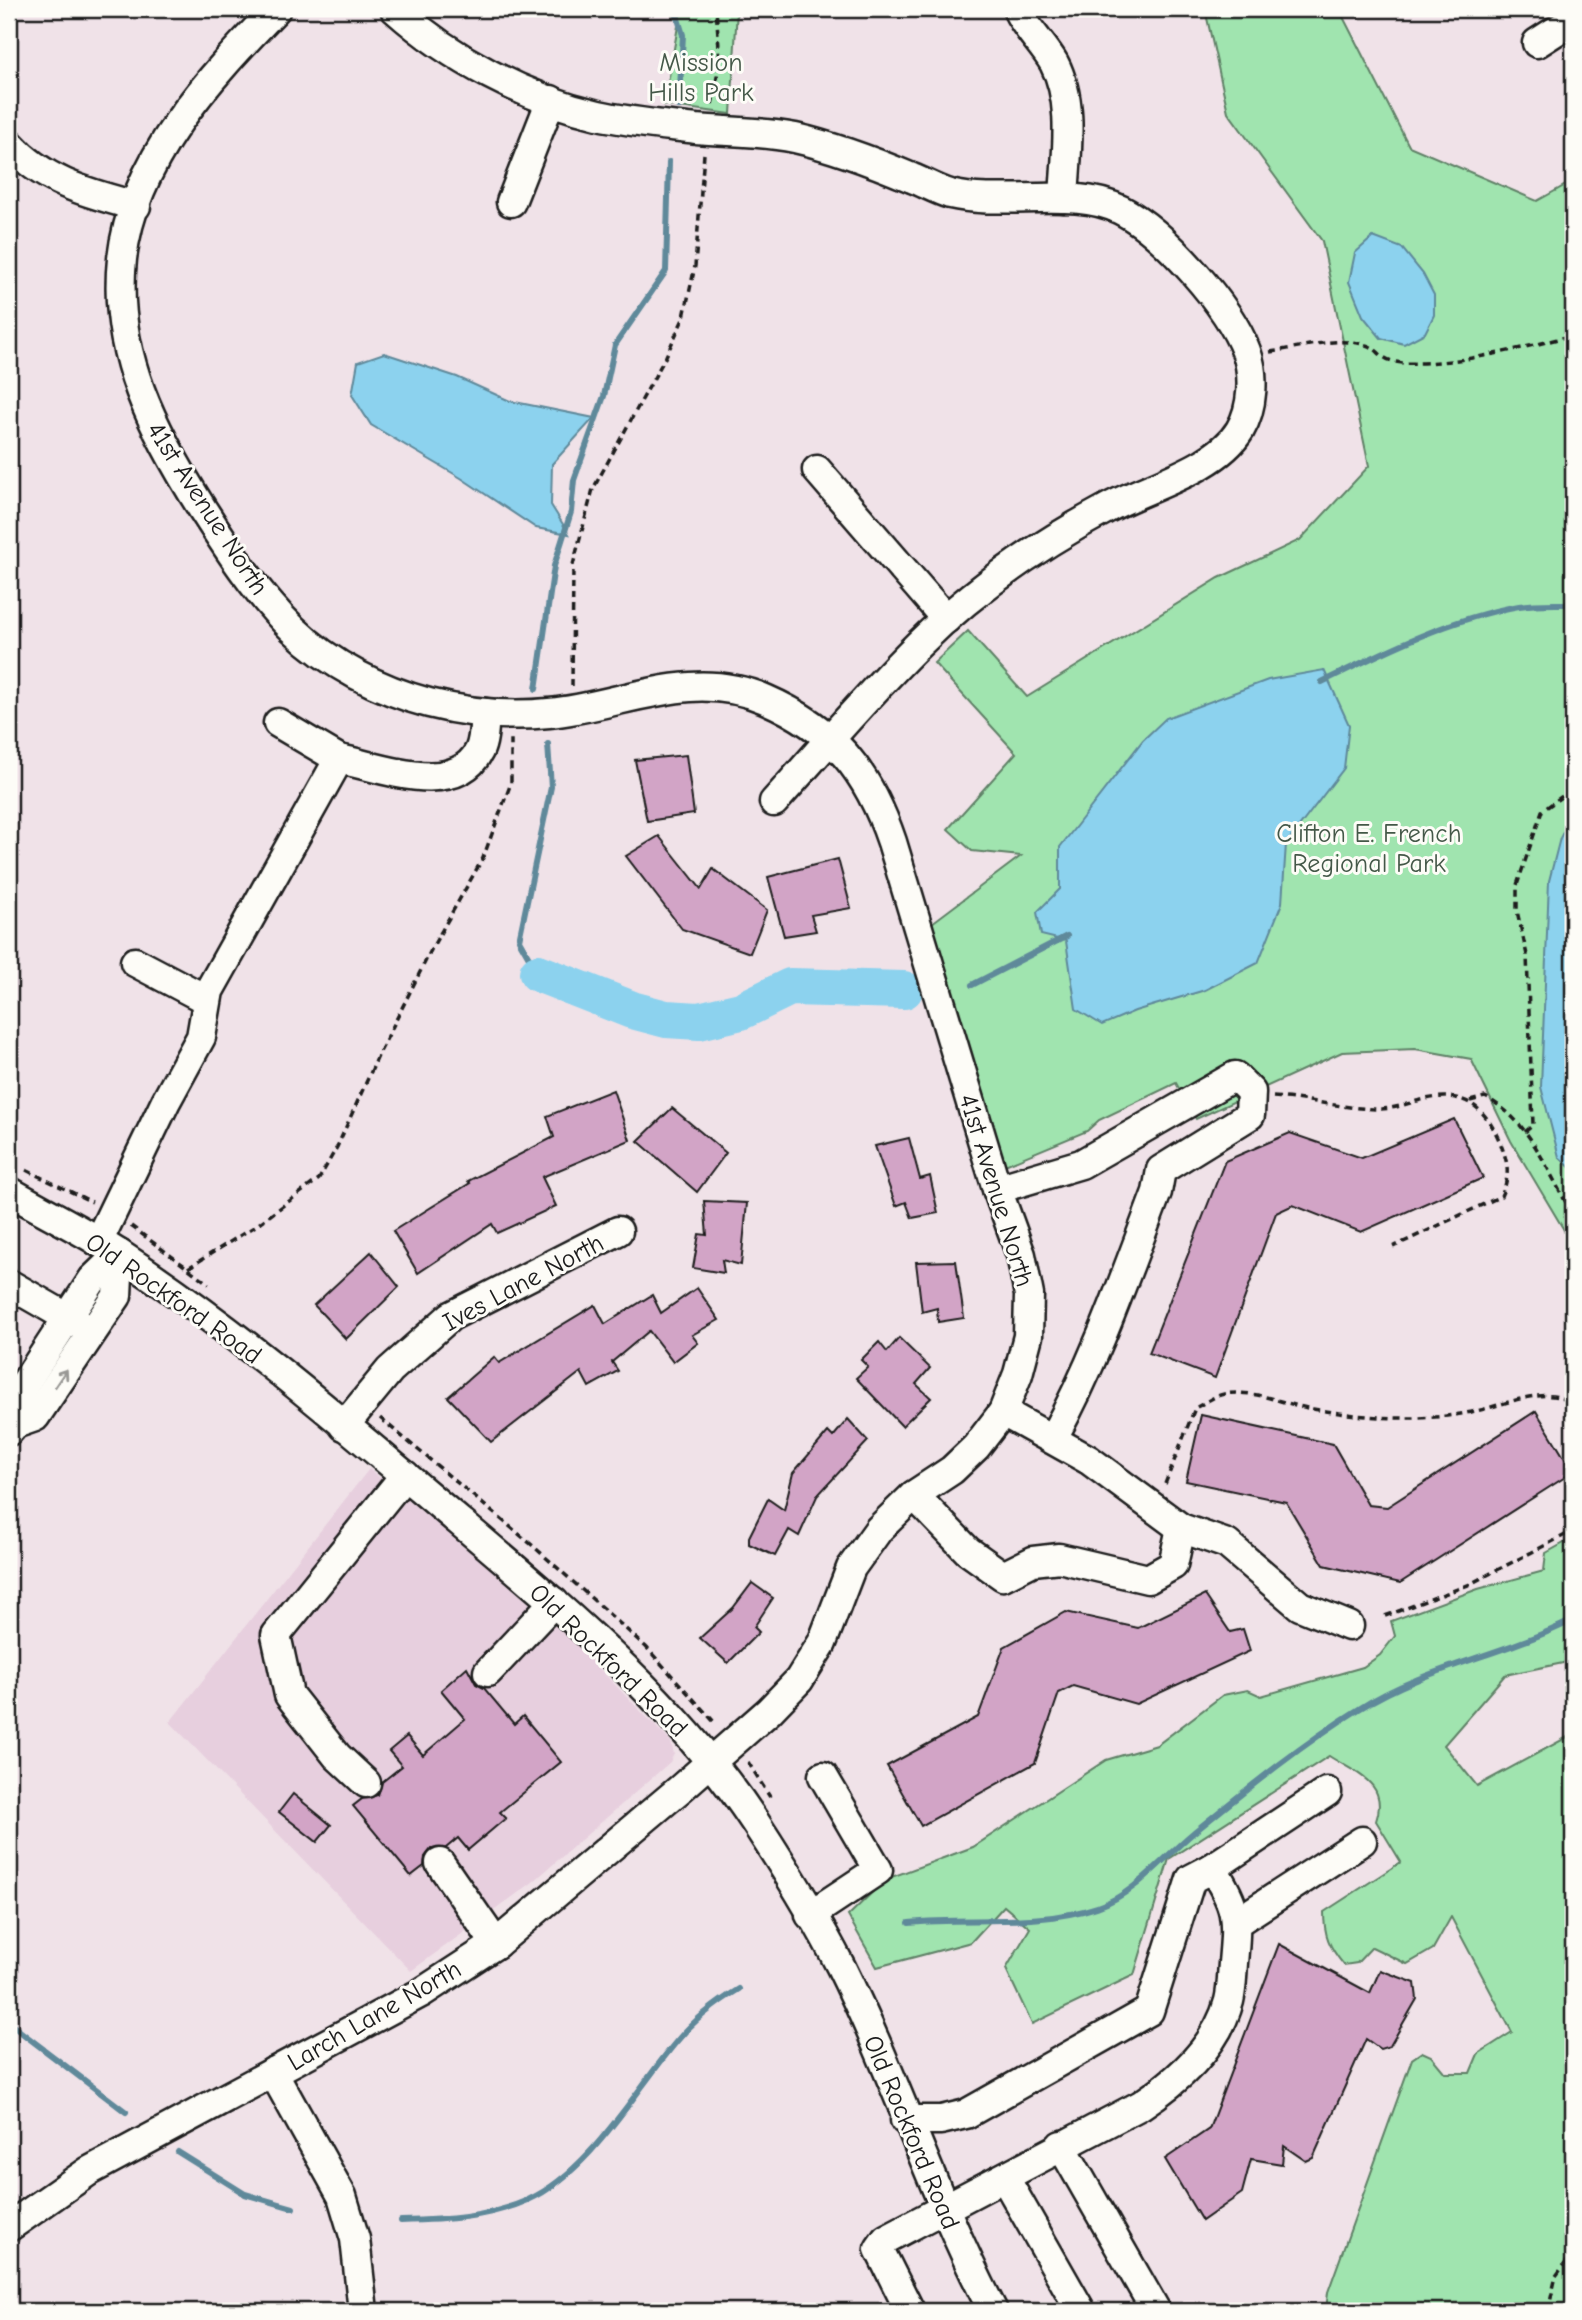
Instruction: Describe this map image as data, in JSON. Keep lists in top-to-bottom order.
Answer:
{
  "streets": {
    "street": [
      "41st Avenue North",
      "Ives Lane North",
      "Old Rockford Road",
      "Larch Lane North"
    ]
  },
  "crossings": [
    ["41st Avenue North", "Old Rockford Road"],
    ["41st Avenue North", "Larch Lane North"],
    ["Ives Lane North", "Old Rockford Road"],
    ["Old Rockford Road", "Larch Lane North"]
  ],
  "parks": ["Mission Hills Park", "Clifton E. French Regional Park"]
}
